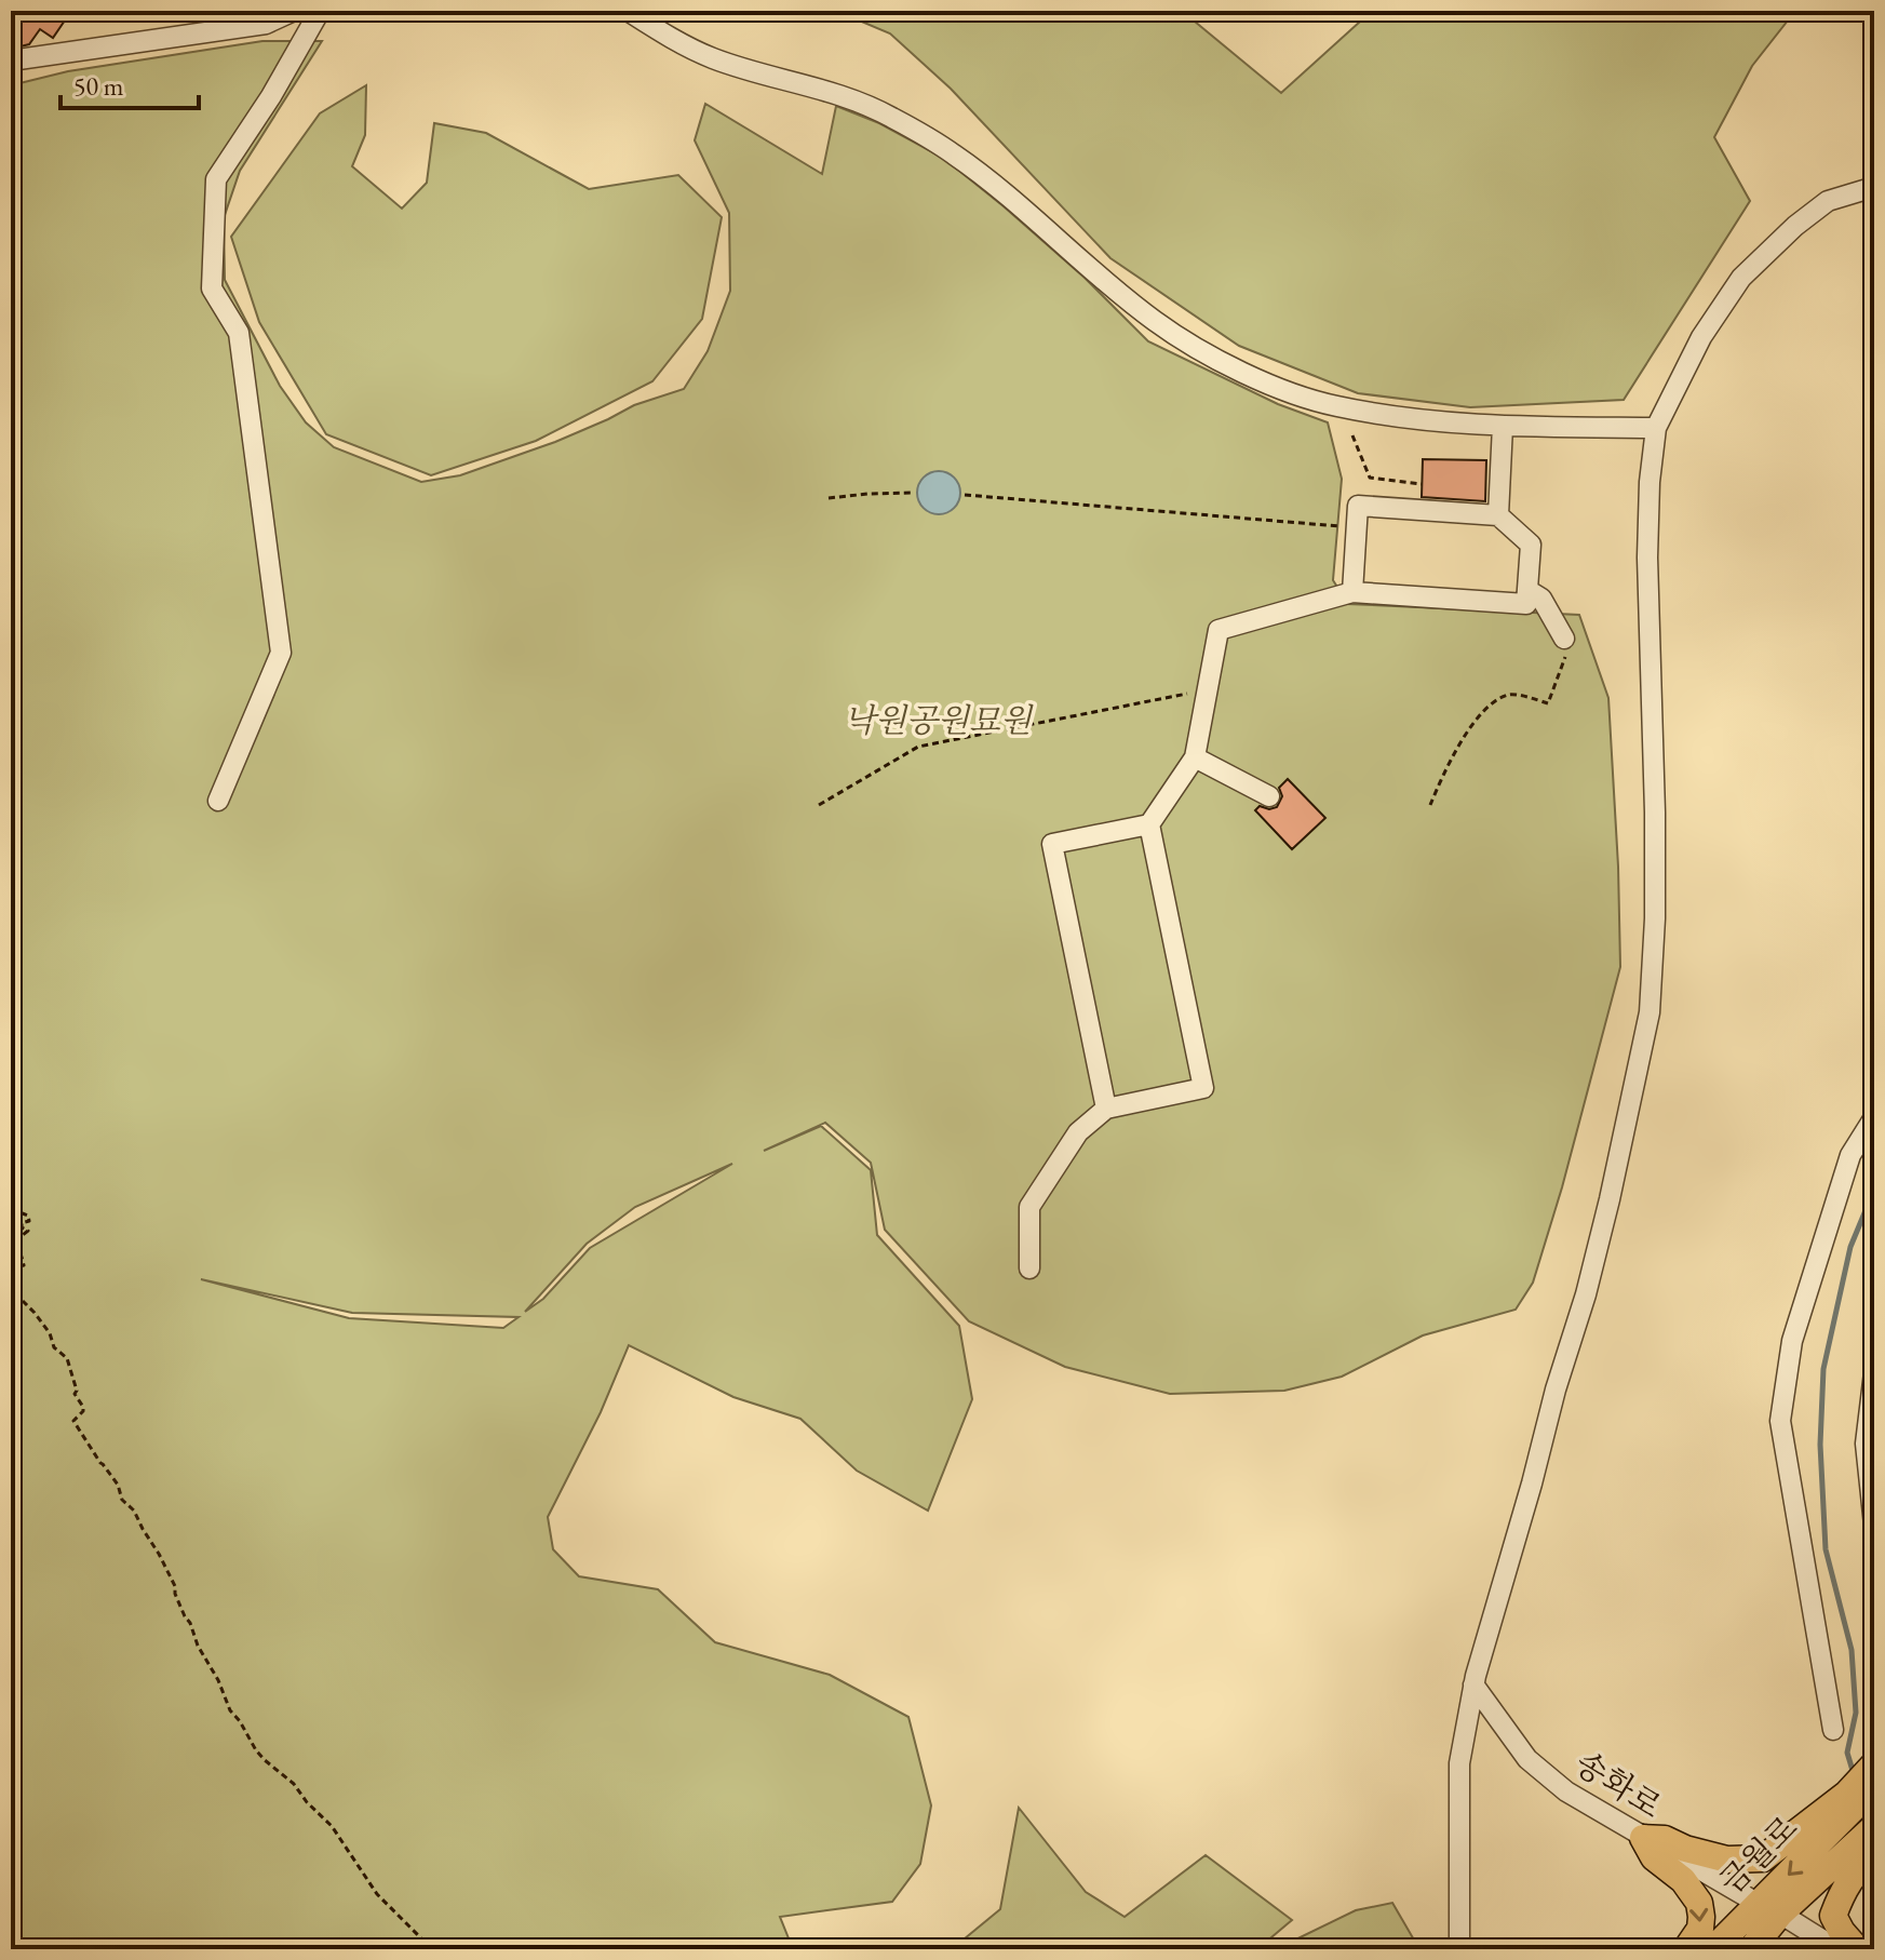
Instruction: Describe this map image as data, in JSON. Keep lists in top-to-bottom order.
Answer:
{
  "streets": {
    "main road": ["금월로"],
    "street": ["송화로"]
  },
  "crossings": [
    ["송화로", "금월로"]
  ],
  "parks": ["낙원공원묘원"],
  "scale_bar": "50 m"
}
